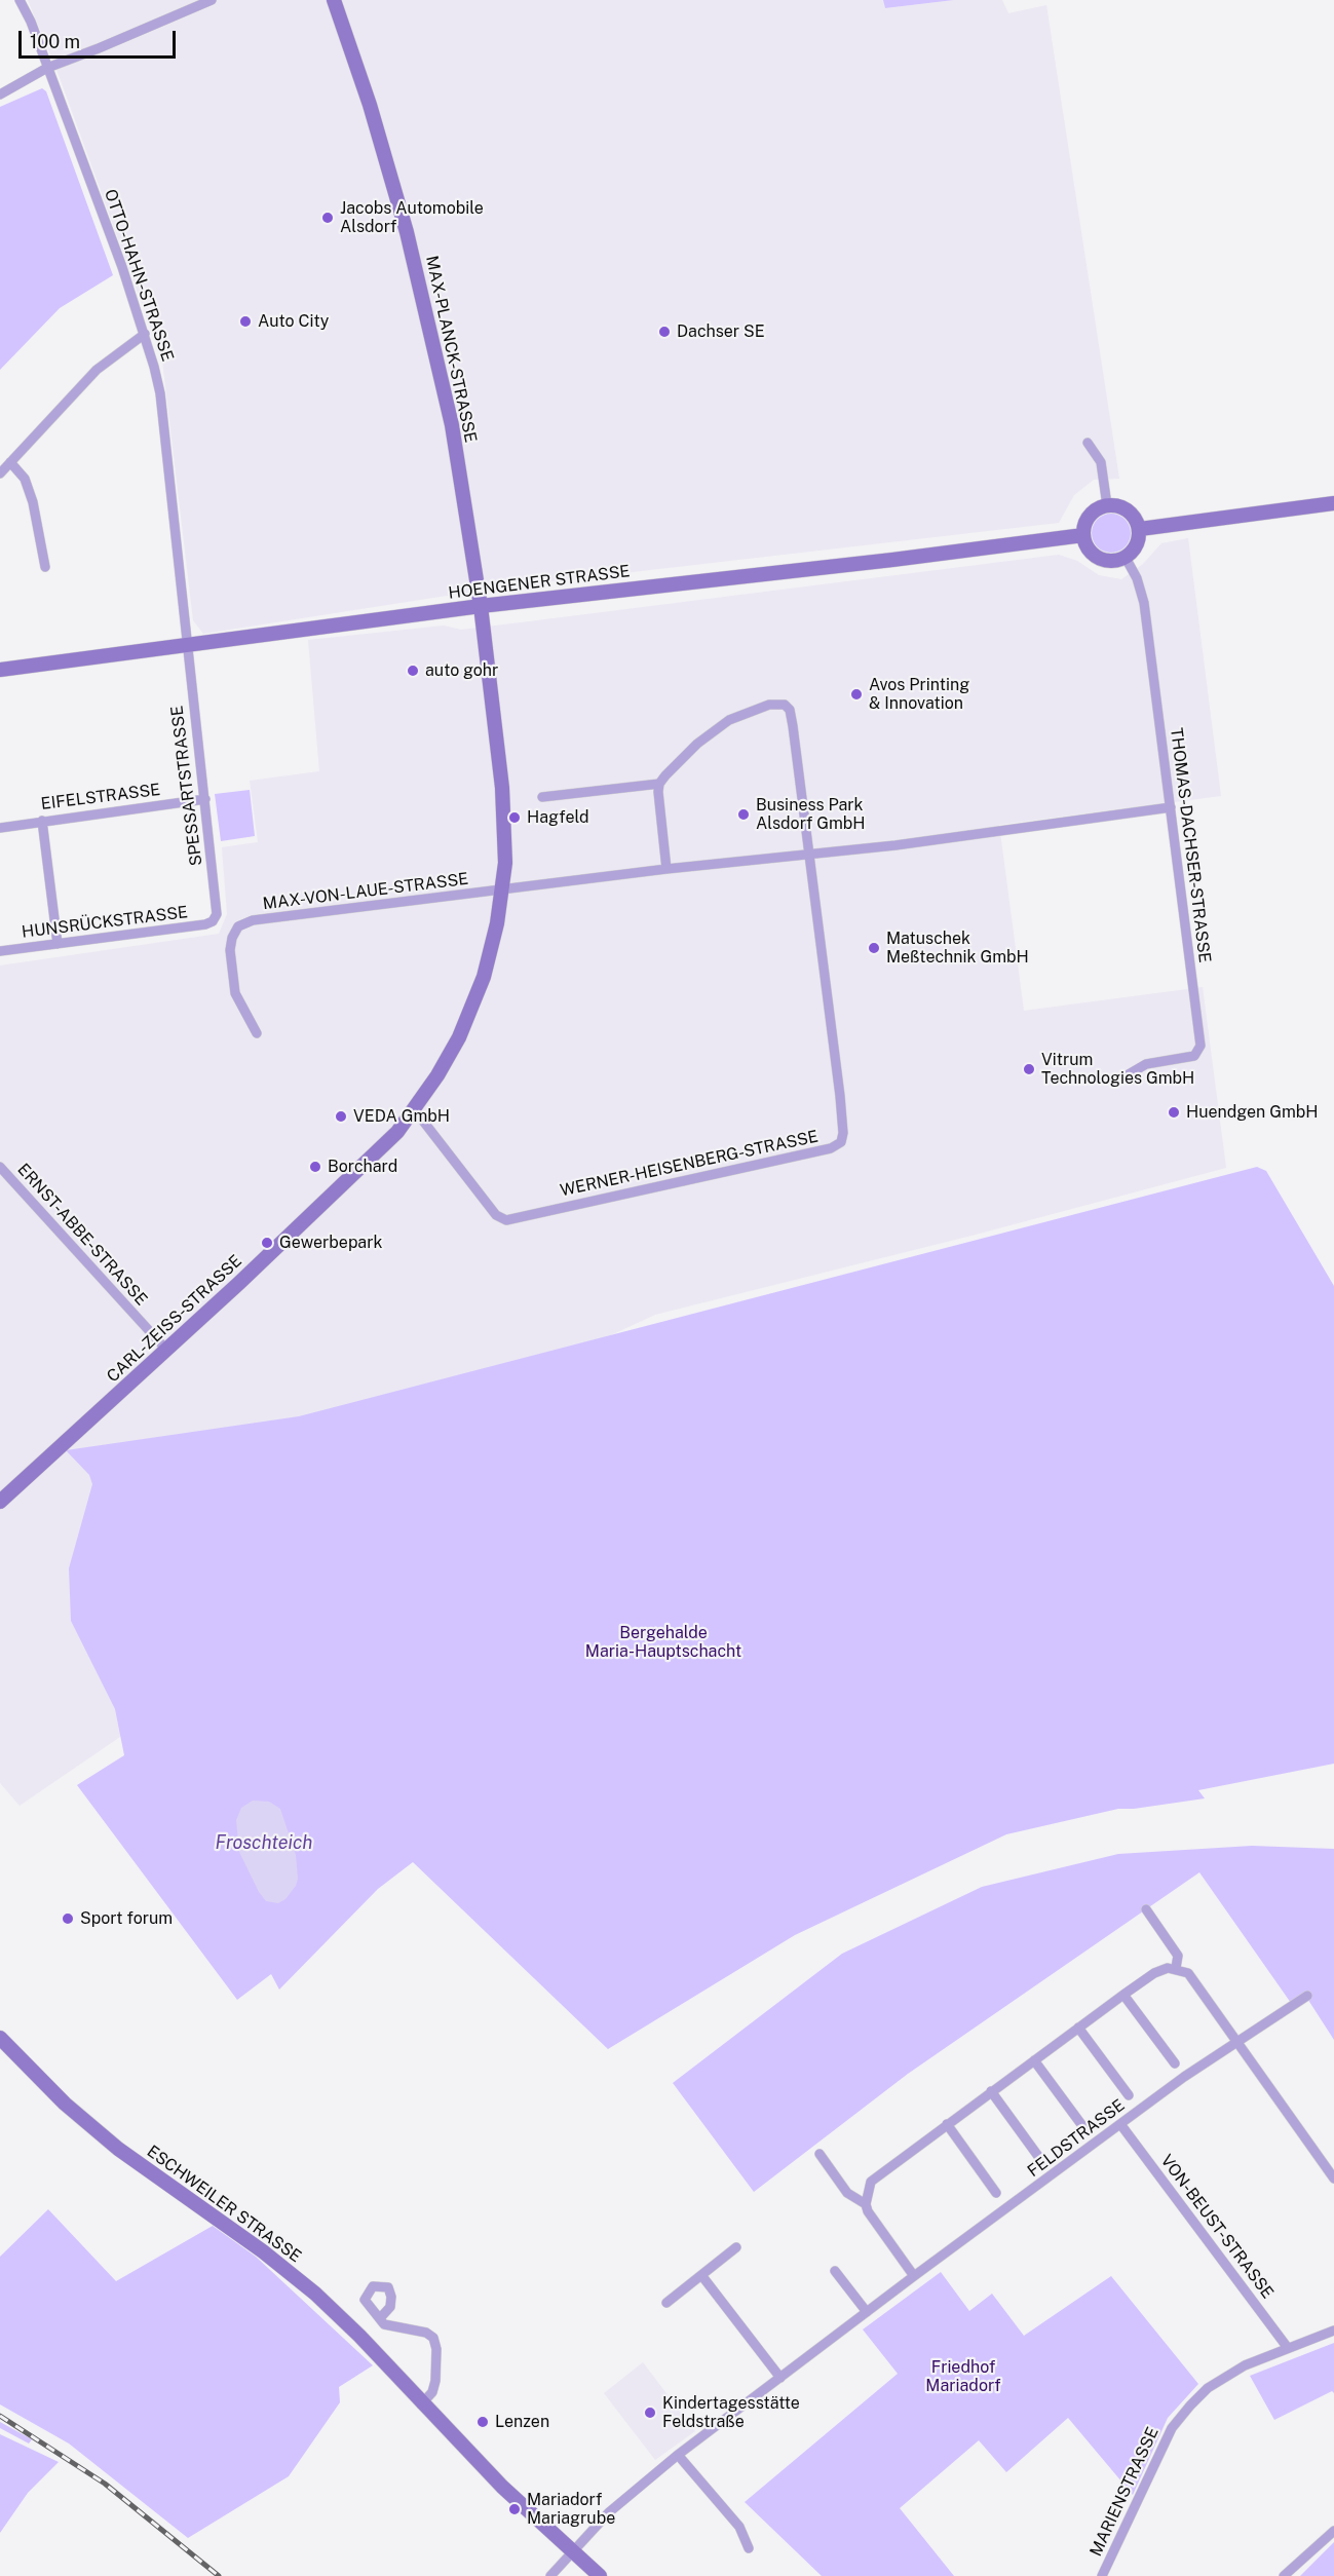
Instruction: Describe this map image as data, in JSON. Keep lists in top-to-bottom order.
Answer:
{
  "streets": {
    "street": [
      "OTTO-HAHN-STRASSE",
      "MAX-PLANCK-STRASSE",
      "HOENGENER STRASSE",
      "SPESSARTSTRASSE",
      "EIFELSTRASSE",
      "THOMAS-DACHSER-STRASSE",
      "MAX-VON-LAUE-STRASSE",
      "HUNSRÜCKSTRASSE",
      "WERNER-HEISENBERG-STRASSE",
      "ERNST-ABBE-STRASSE",
      "CARL-ZEISS-STRASSE",
      "FELDSTRASSE",
      "ESCHWEILER STRASSE",
      "VON-BEUST-STRASSE",
      "MARIENSTRASSE"
    ]
  },
  "crossings": [
    ["OTTO-HAHN-STRASSE", "HOENGENER STRASSE"],
    ["OTTO-HAHN-STRASSE", "SPESSARTSTRASSE"],
    ["MAX-PLANCK-STRASSE", "HOENGENER STRASSE"],
    ["MAX-PLANCK-STRASSE", "CARL-ZEISS-STRASSE"],
    ["HOENGENER STRASSE", "SPESSARTSTRASSE"],
    ["HOENGENER STRASSE", "THOMAS-DACHSER-STRASSE"],
    ["HOENGENER STRASSE", "CARL-ZEISS-STRASSE"],
    ["SPESSARTSTRASSE", "EIFELSTRASSE"],
    ["SPESSARTSTRASSE", "HUNSRÜCKSTRASSE"],
    ["MAX-VON-LAUE-STRASSE", "CARL-ZEISS-STRASSE"],
    ["WERNER-HEISENBERG-STRASSE", "CARL-ZEISS-STRASSE"],
    ["ERNST-ABBE-STRASSE", "CARL-ZEISS-STRASSE"],
    ["FELDSTRASSE", "ESCHWEILER STRASSE"],
    ["FELDSTRASSE", "VON-BEUST-STRASSE"],
    ["VON-BEUST-STRASSE", "MARIENSTRASSE"]
  ],
  "water": ["Froschteich"],
  "parks": ["Bergehalde Maria-Hauptschacht", "Friedhof Mariadorf"],
  "places": [
    "Jacobs Automobile Alsdorf",
    "Auto City",
    "Dachser SE",
    "auto gohr",
    "Avos Printing & Innovation",
    "Business Park Alsdorf GmbH",
    "Hagfeld",
    "Matuschek Meßtechnik GmbH",
    "Vitrum Technologies GmbH",
    "Huendgen GmbH",
    "VEDA GmbH",
    "Borchard",
    "Gewerbepark",
    "Sport forum",
    "Kindertagesstätte Feldstraße",
    "Lenzen",
    "Mariadorf Mariagrube"
  ],
  "scale_bar": "100 m"
}
